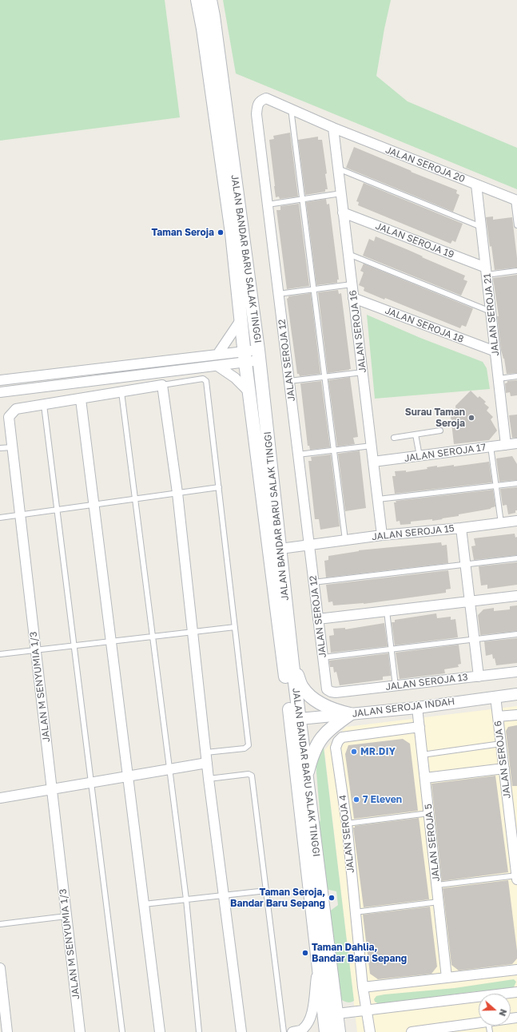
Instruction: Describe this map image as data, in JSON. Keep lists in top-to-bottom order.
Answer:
{
  "streets": {
    "main road": ["JALAN BANDAR BARU SALAK TINGGI"],
    "street": [
      "JALAN SEROJA 20",
      "JALAN SEROJA 19",
      "JALAN SEROJA 21",
      "JALAN SEROJA 18",
      "JALAN SEROJA 16",
      "JALAN SEROJA 12",
      "JALAN SEROJA 17",
      "JALAN SEROJA 15",
      "JALAN SEROJA 13",
      "JALAN M SENYUMIA 1/3",
      "JALAN SEROJA INDAH",
      "JALAN SEROJA 6",
      "JALAN SEROJA 4",
      "JALAN SEROJA 5"
    ]
  },
  "crossings": [
    ["JALAN SEROJA 20", "JALAN SEROJA 21"],
    ["JALAN SEROJA 20", "JALAN SEROJA 16"],
    ["JALAN SEROJA 20", "JALAN SEROJA 12"],
    ["JALAN SEROJA 19", "JALAN SEROJA 21"],
    ["JALAN SEROJA 19", "JALAN SEROJA 16"],
    ["JALAN BANDAR BARU SALAK TINGGI", "JALAN SEROJA 15"],
    ["JALAN BANDAR BARU SALAK TINGGI", "JALAN SEROJA INDAH"],
    ["JALAN SEROJA 21", "JALAN SEROJA 18"],
    ["JALAN SEROJA 21", "JALAN SEROJA 17"],
    ["JALAN SEROJA 18", "JALAN SEROJA 16"],
    ["JALAN SEROJA 16", "JALAN SEROJA 12"],
    ["JALAN SEROJA 16", "JALAN SEROJA 17"],
    ["JALAN SEROJA 16", "JALAN SEROJA 15"],
    ["JALAN SEROJA 12", "JALAN SEROJA 15"],
    ["JALAN SEROJA 12", "JALAN SEROJA 13"],
    ["JALAN SEROJA INDAH", "JALAN SEROJA 6"],
    ["JALAN SEROJA INDAH", "JALAN SEROJA 5"],
    ["JALAN SEROJA 4", "JALAN SEROJA 5"]
  ],
  "places": [
    "Taman Seroja",
    "Surau Taman Seroja",
    "MR.DIY",
    "7 Eleven",
    "Taman Seroja, Bandar Baru Sepang",
    "Taman Dahlia, Bandar Baru Sepang"
  ],
  "north": "right"
}
